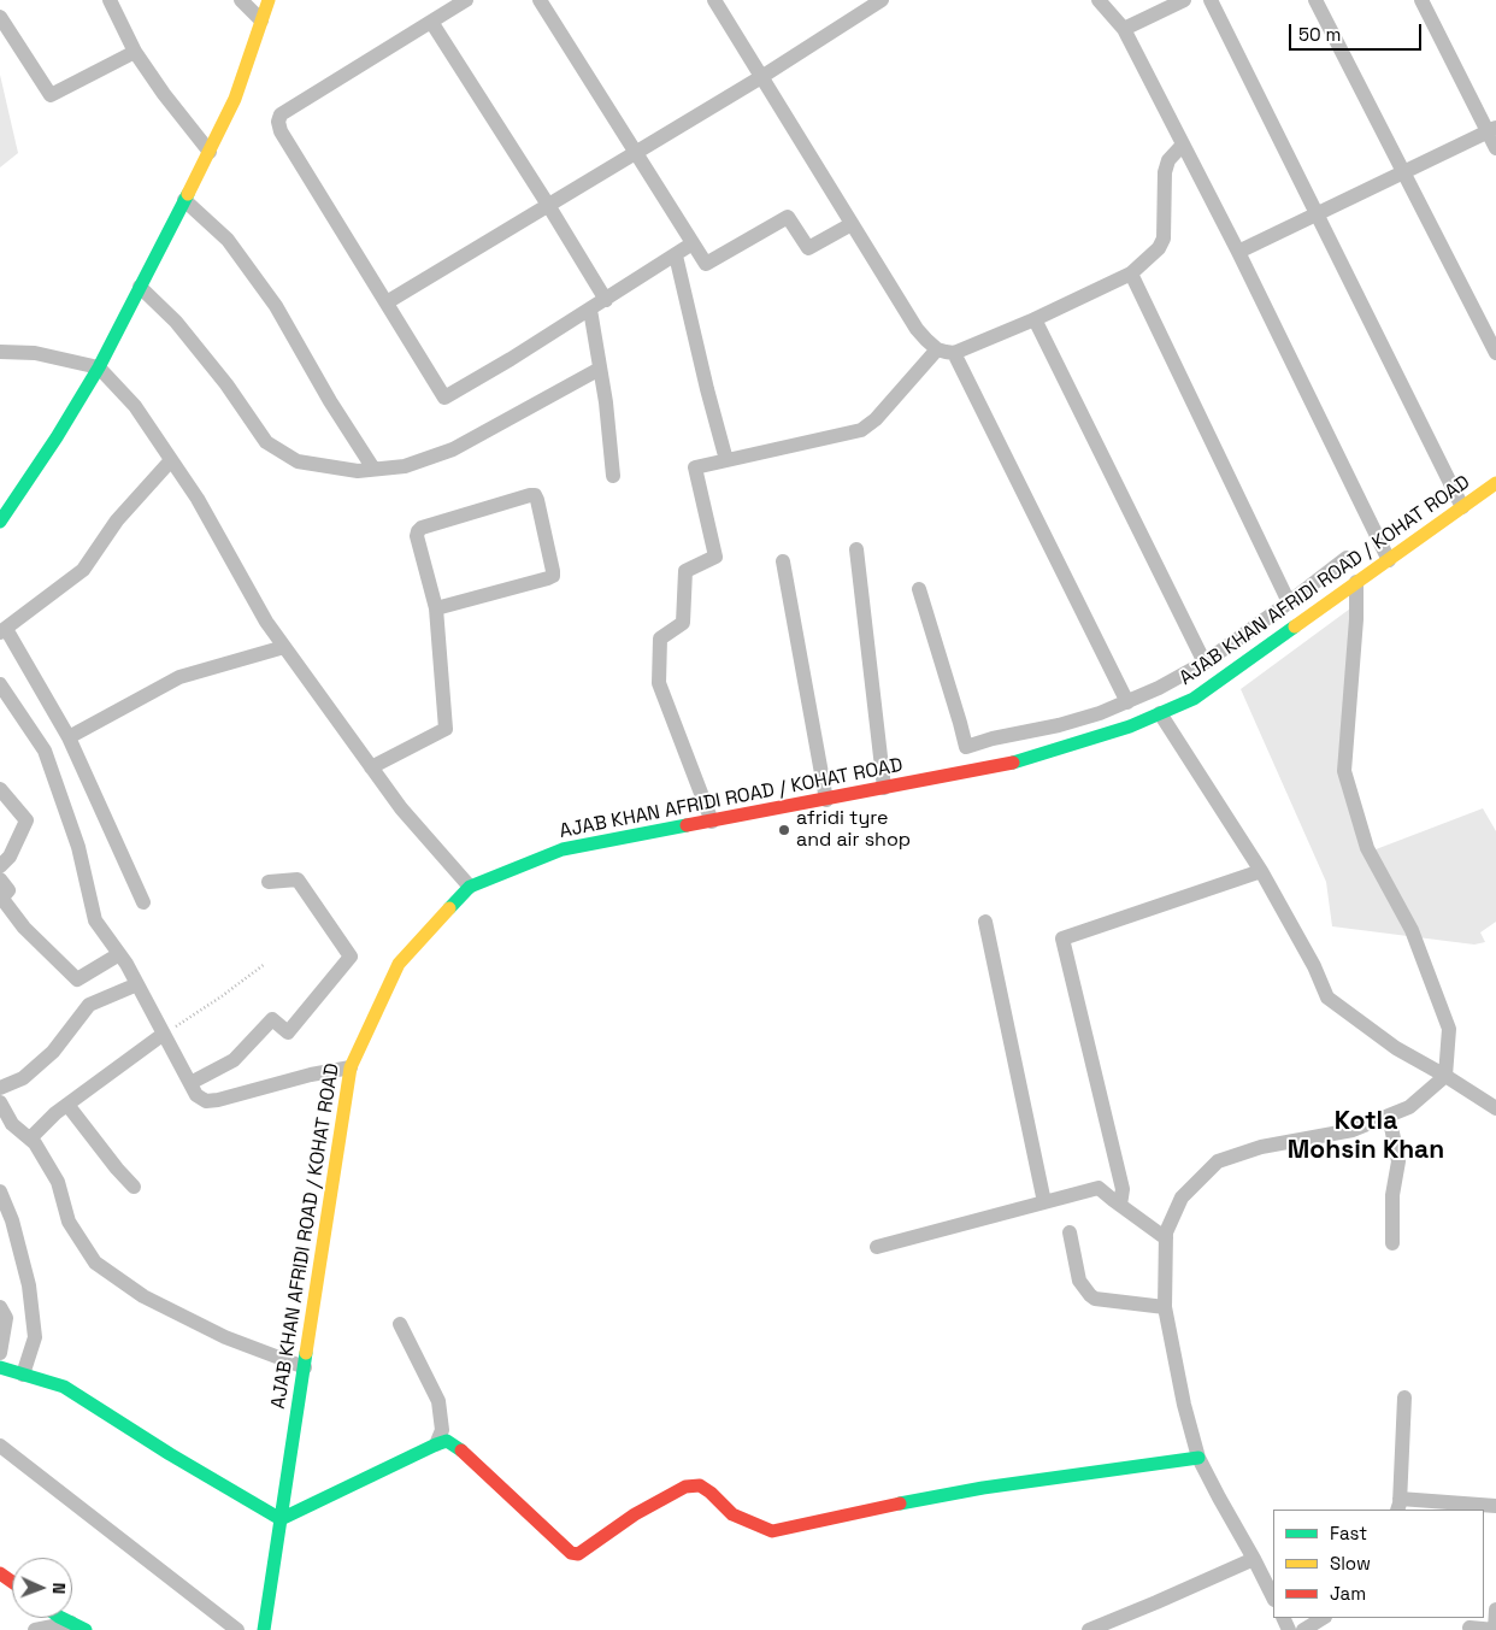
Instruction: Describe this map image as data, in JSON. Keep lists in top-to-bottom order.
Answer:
{
  "streets": {
    "street": ["AJAB KHAN AFRIDI ROAD / KOHAT ROAD"]
  },
  "districts": ["Kotla Mohsin Khan"],
  "places": ["afridi tyre and air shop"],
  "legend": ["Fast", "Slow", "Jam"],
  "scale_bar": "50 m",
  "north": "right"
}
